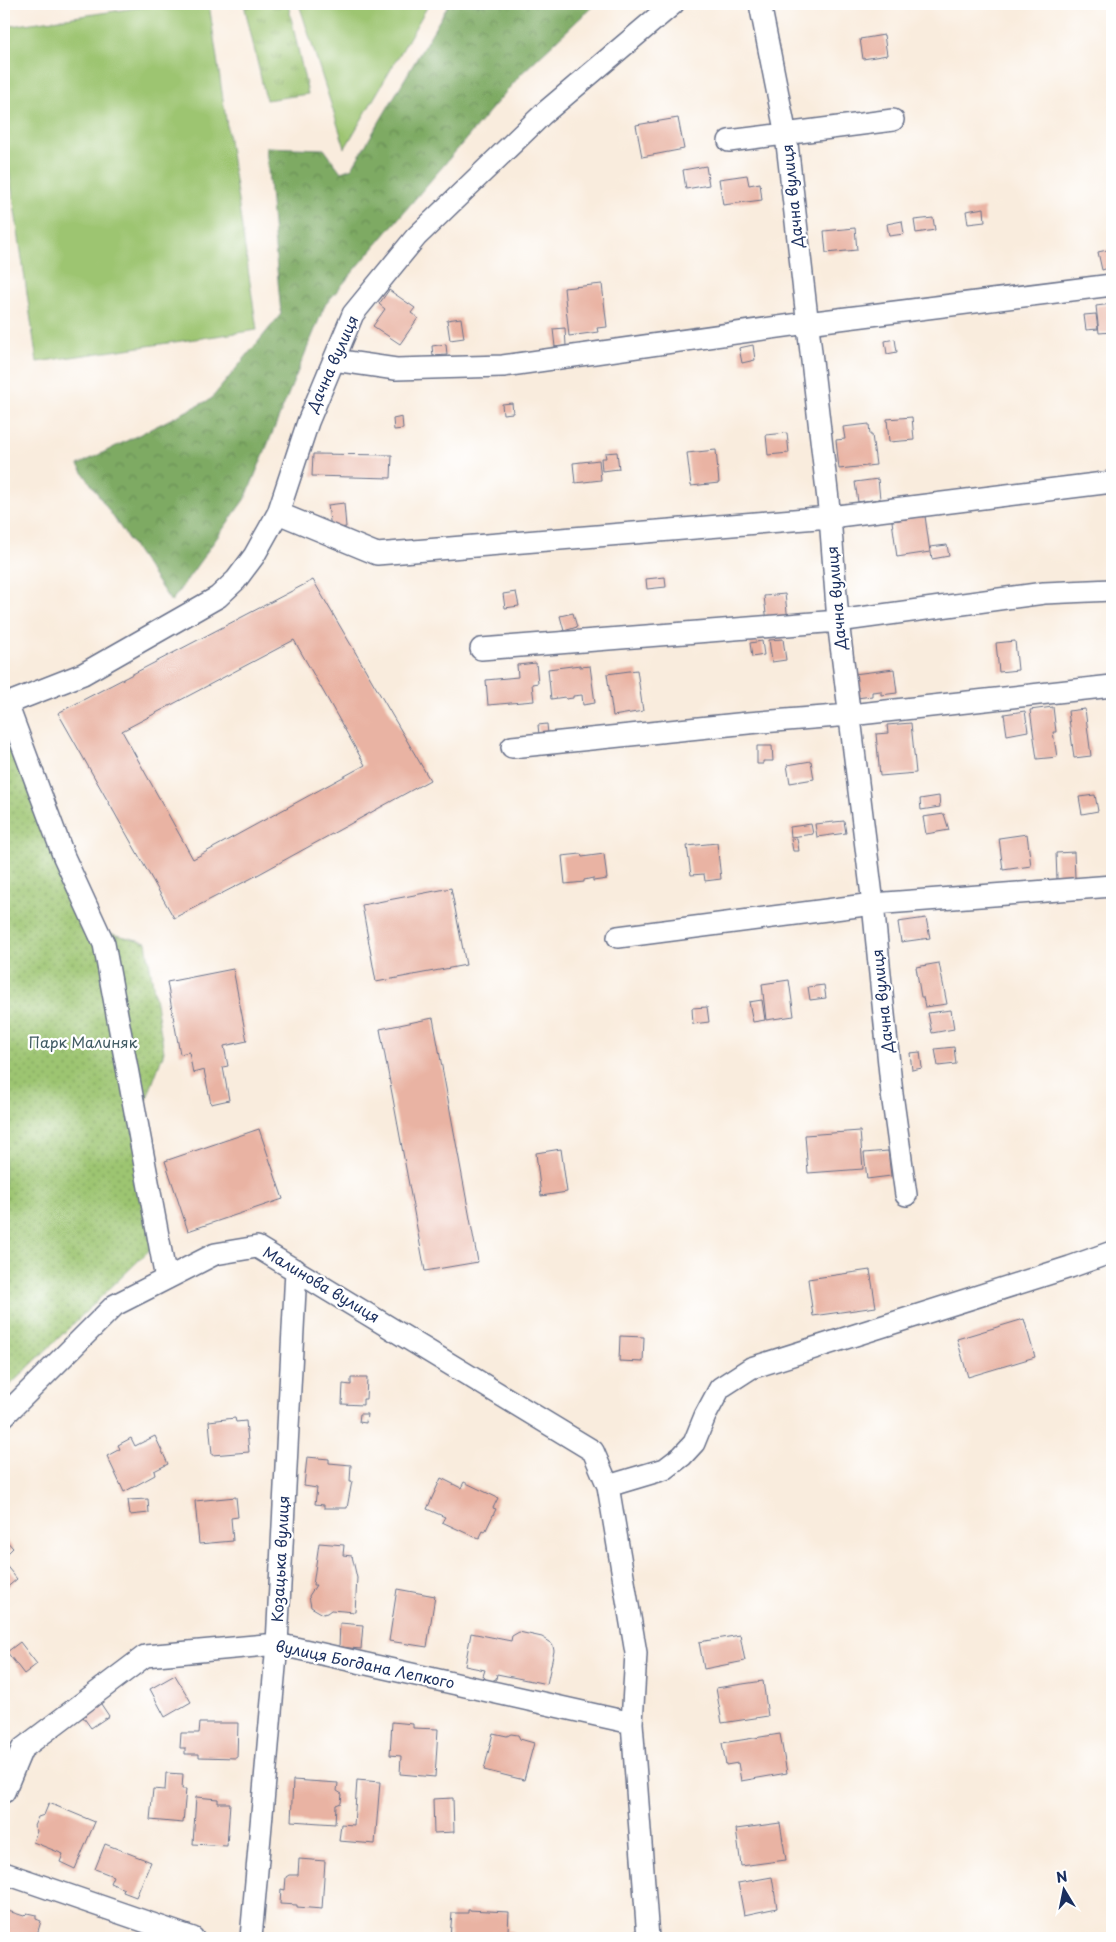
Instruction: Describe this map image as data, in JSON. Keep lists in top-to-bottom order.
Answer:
{
  "streets": {
    "street": [
      "Дачна вулиця",
      "Малинова вулиця",
      "Козацька вулиця",
      "вулиця Богдана Лепкого"
    ]
  },
  "crossings": [
    ["Малинова вулиця", "Козацька вулиця"],
    ["Малинова вулиця", "вулиця Богдана Лепкого"],
    ["Козацька вулиця", "вулиця Богдана Лепкого"]
  ],
  "parks": ["Парк Малиняк"],
  "north": "top"
}
